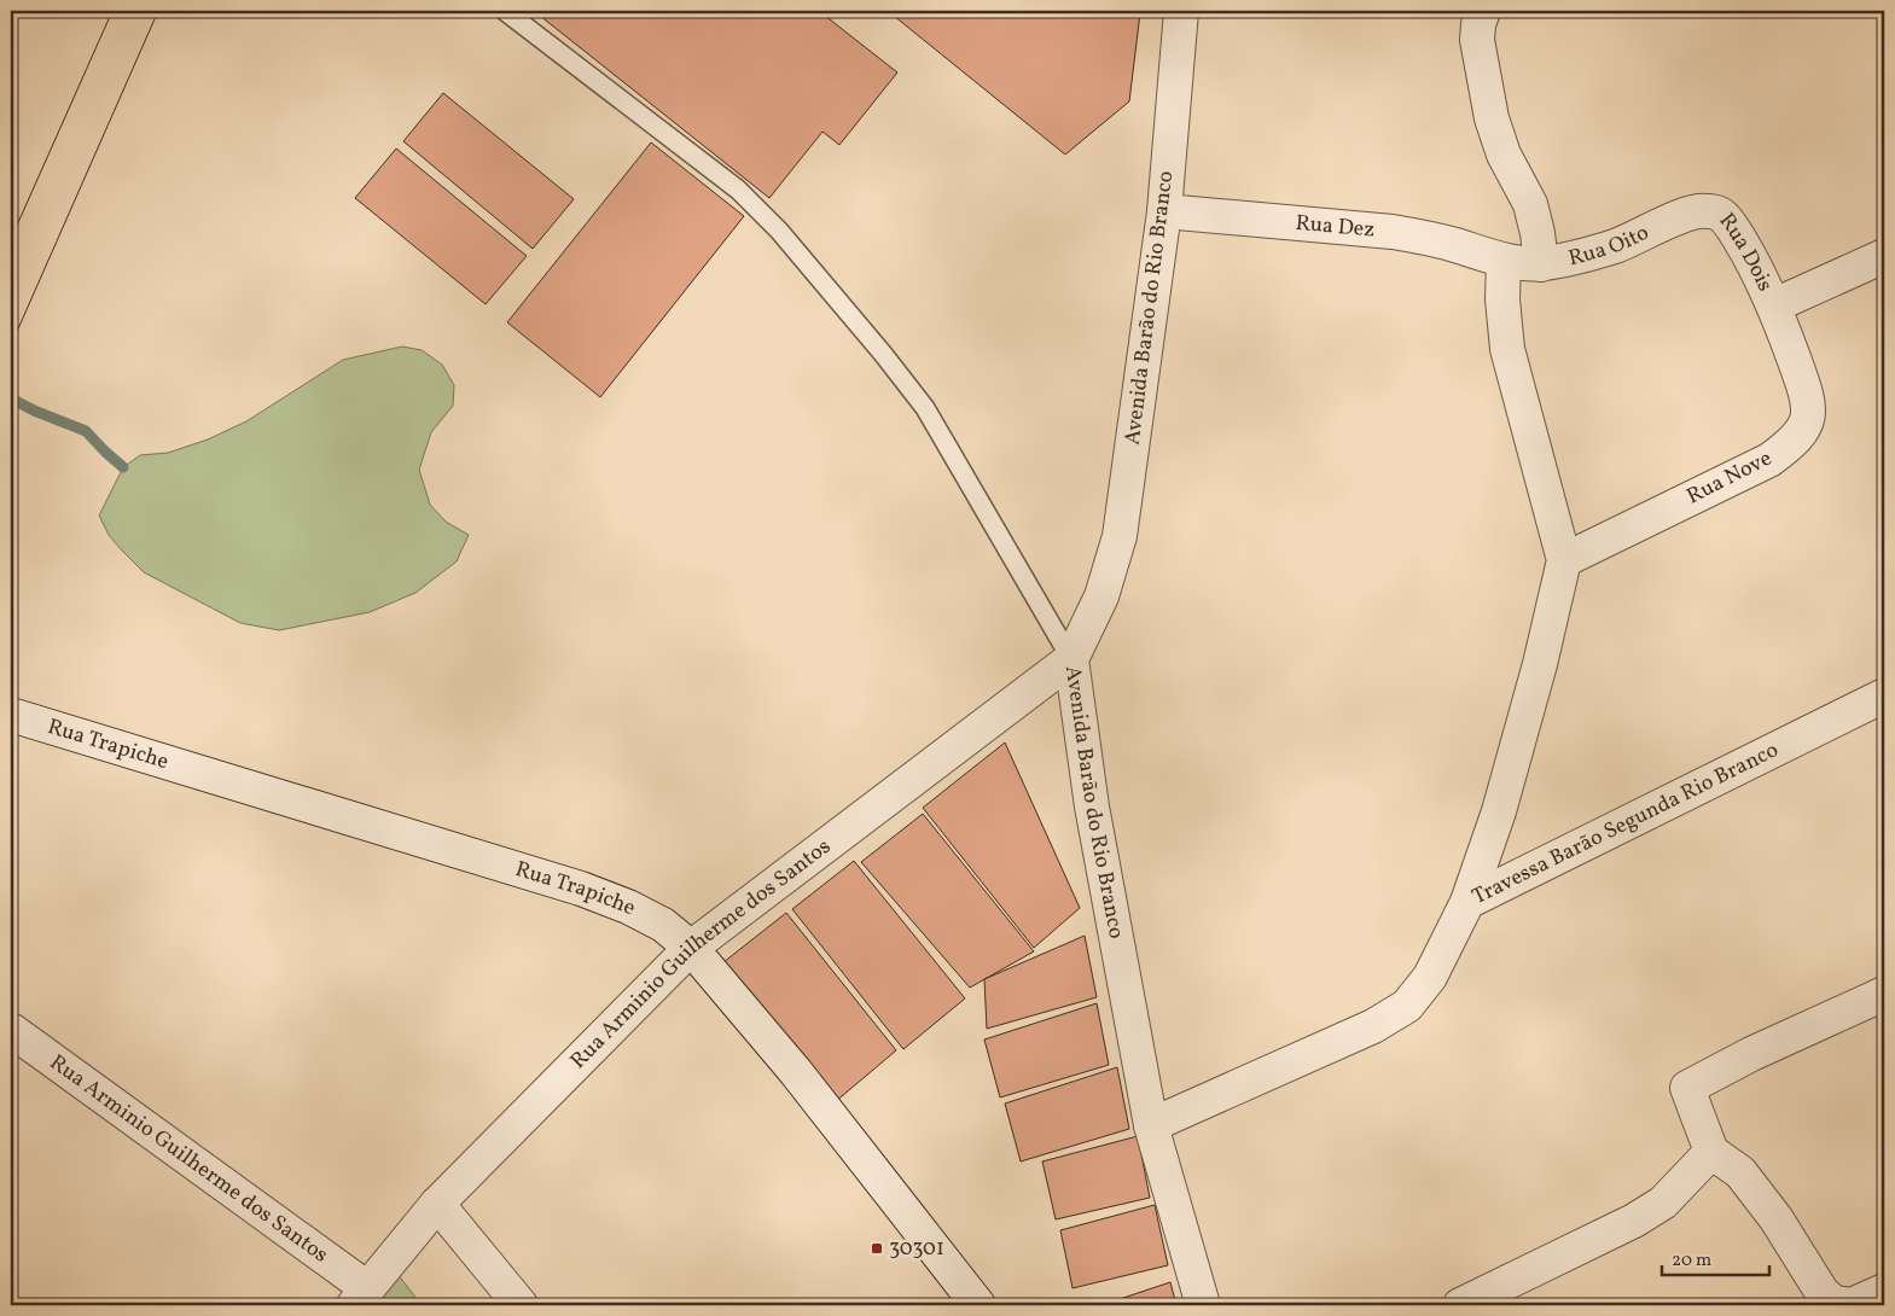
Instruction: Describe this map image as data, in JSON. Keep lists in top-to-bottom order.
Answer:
{
  "streets": {
    "street": [
      "Rua Dez",
      "Rua Oito",
      "Rua Dois",
      "Avenida Barão do Rio Branco",
      "Rua Nove",
      "Rua Trapiche",
      "Travessa Barão Segunda Rio Branco",
      "Rua Arminio Guilherme dos Santos"
    ]
  },
  "crossings": [
    ["Rua Dez", "Rua Oito"],
    ["Rua Dez", "Avenida Barão do Rio Branco"],
    ["Rua Oito", "Rua Dois"],
    ["Rua Dois", "Rua Nove"],
    ["Avenida Barão do Rio Branco", "Travessa Barão Segunda Rio Branco"],
    ["Avenida Barão do Rio Branco", "Rua Arminio Guilherme dos Santos"],
    ["Rua Trapiche", "Rua Arminio Guilherme dos Santos"]
  ],
  "places": {
    "transit": ["30301"]
  },
  "scale_bar": "20 m"
}
